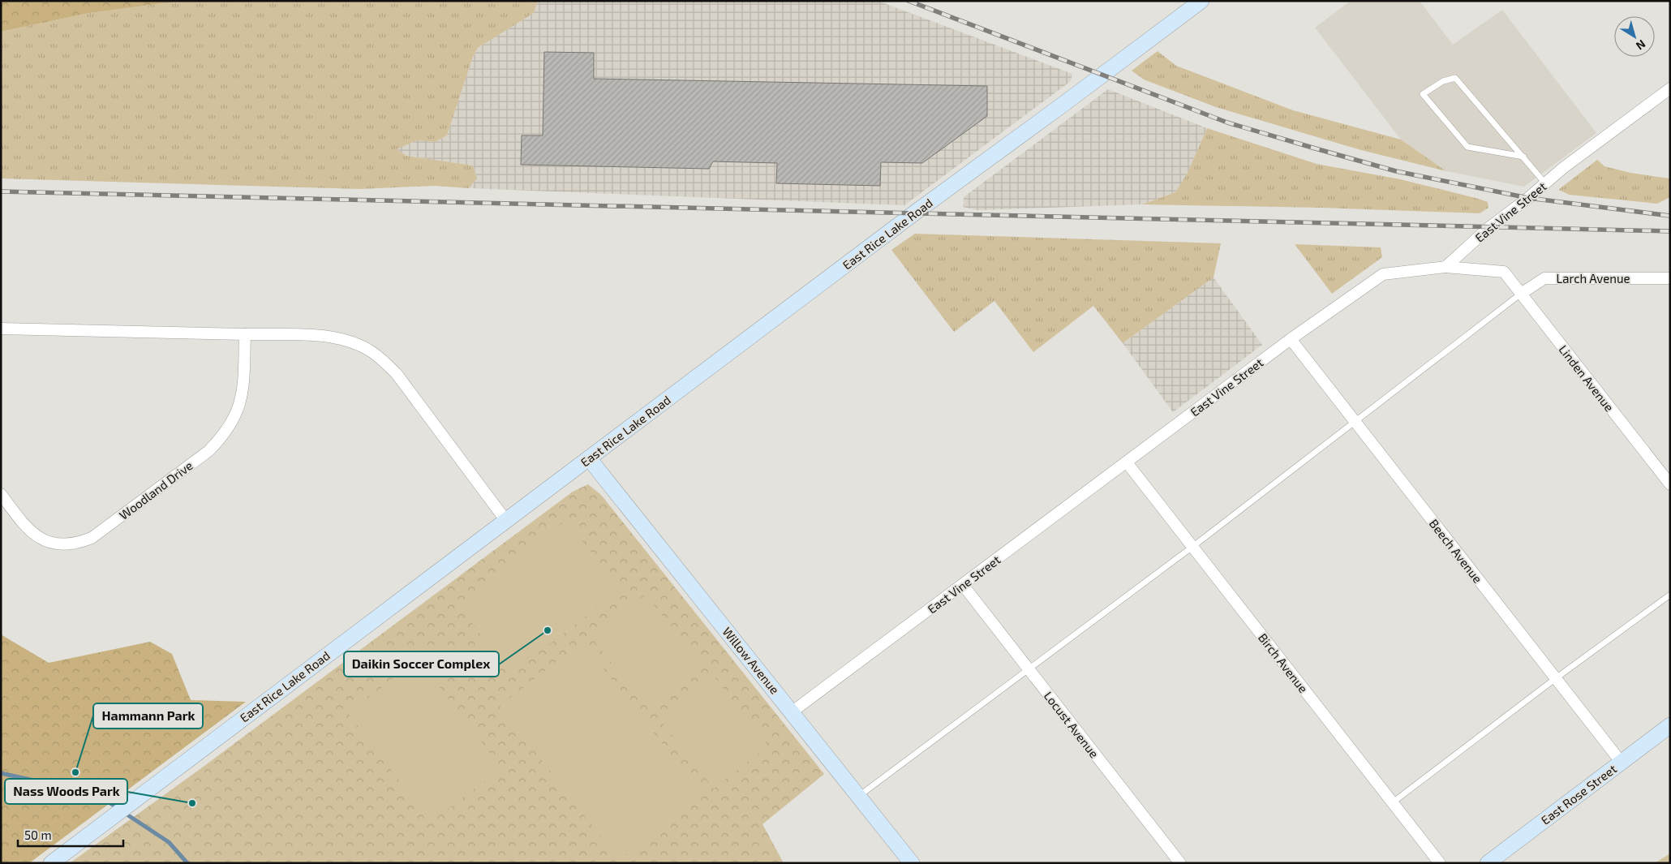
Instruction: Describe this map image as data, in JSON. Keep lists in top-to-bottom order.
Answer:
{
  "streets": {
    "street": [
      "East Vine Street",
      "East Rice Lake Road",
      "Larch Avenue",
      "Linden Avenue",
      "Woodland Drive",
      "Beech Avenue",
      "Willow Avenue",
      "Birch Avenue",
      "Locust Avenue",
      "East Rose Street"
    ]
  },
  "crossings": [
    ["East Vine Street", "Linden Avenue"],
    ["East Vine Street", "Beech Avenue"],
    ["East Vine Street", "Willow Avenue"],
    ["East Vine Street", "Birch Avenue"],
    ["East Vine Street", "Locust Avenue"],
    ["East Rice Lake Road", "Willow Avenue"],
    ["Larch Avenue", "Linden Avenue"],
    ["Beech Avenue", "East Rose Street"]
  ],
  "places": ["Daikin Soccer Complex", "Hammann Park", "Nass Woods Park"],
  "scale_bar": "50 m",
  "north": "bottom right"
}
